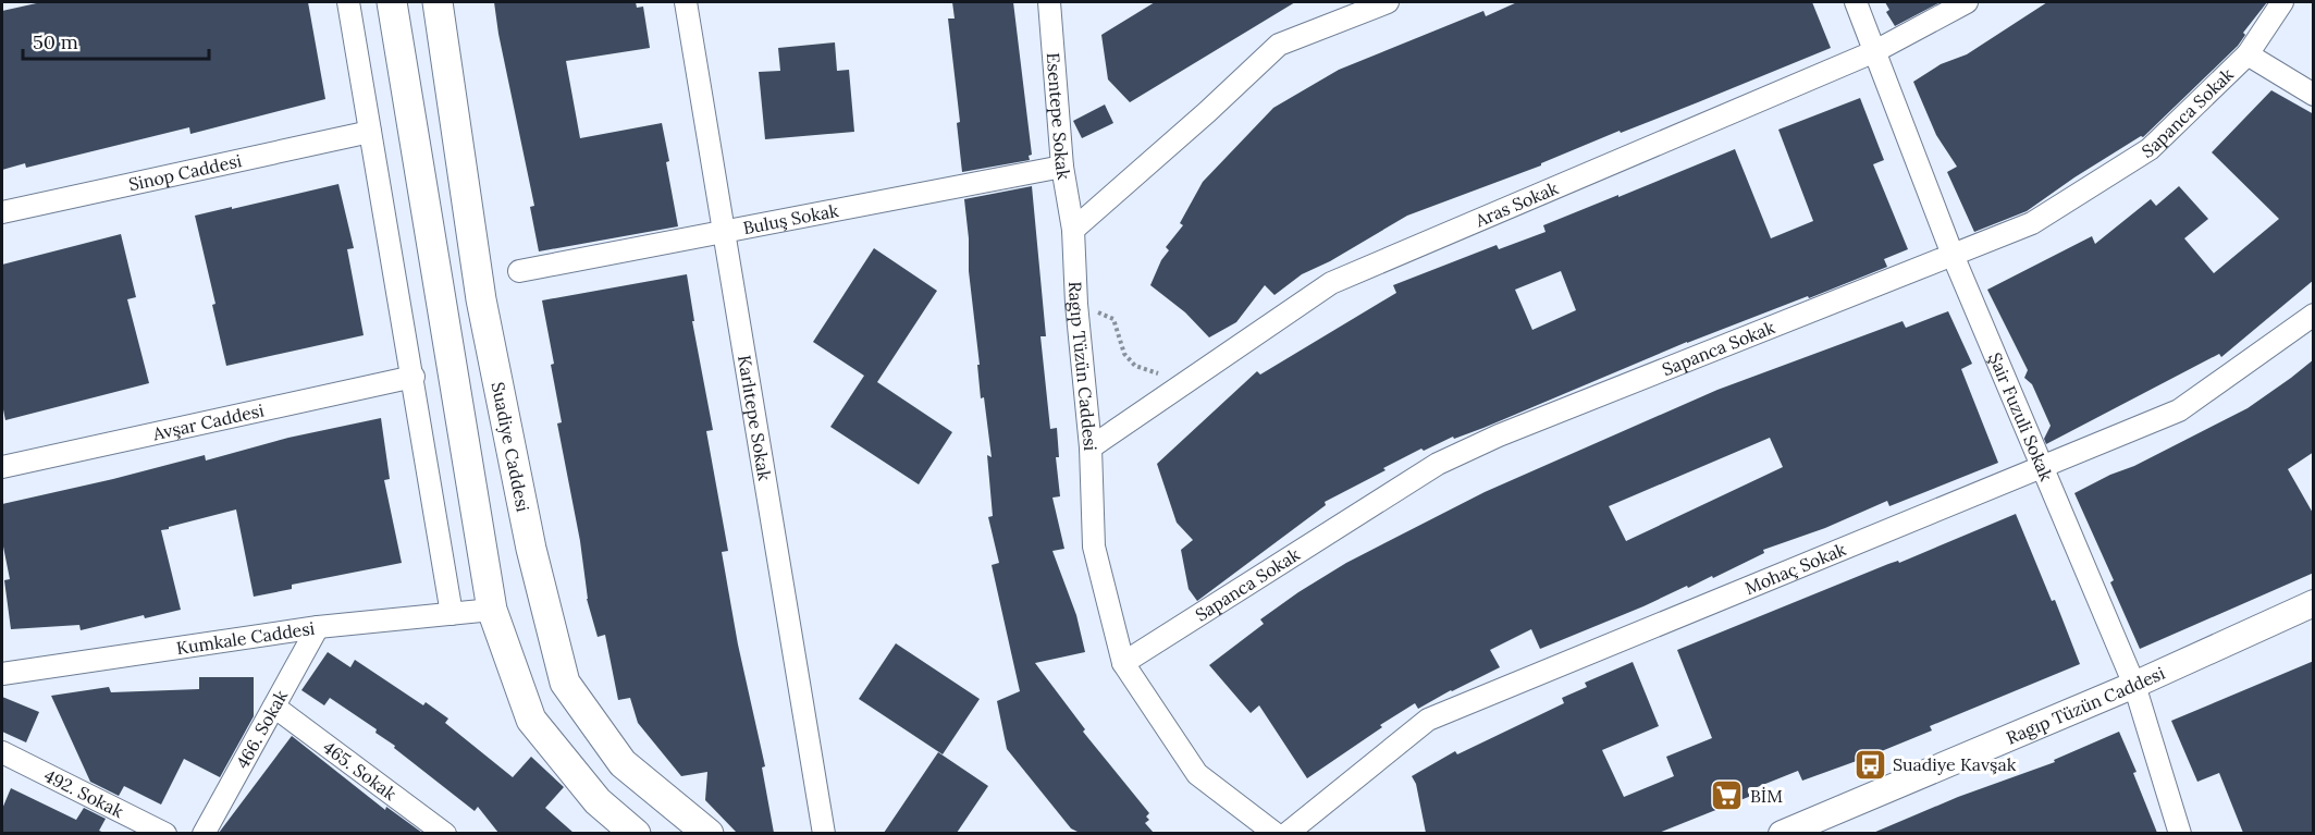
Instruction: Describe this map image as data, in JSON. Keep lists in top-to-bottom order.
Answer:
{
  "streets": {
    "main road": ["Suadiye Caddesi"],
    "street": [
      "Sapanca Sokak",
      "Esentepe Sokak",
      "Sinop Caddesi",
      "Aras Sokak",
      "Buluş Sokak",
      "Ragıp Tüzün Caddesi",
      "Karlıtepe Sokak",
      "Şair Fuzuli Sokak",
      "Avşar Caddesi",
      "Mohaç Sokak",
      "Kumkale Caddesi",
      "466. Sokak",
      "465. Sokak",
      "492. Sokak"
    ]
  },
  "crossings": [
    ["Sapanca Sokak", "Ragıp Tüzün Caddesi"],
    ["Sapanca Sokak", "Şair Fuzuli Sokak"],
    ["Esentepe Sokak", "Buluş Sokak"],
    ["Esentepe Sokak", "Ragıp Tüzün Caddesi"],
    ["Aras Sokak", "Ragıp Tüzün Caddesi"],
    ["Aras Sokak", "Şair Fuzuli Sokak"],
    ["Buluş Sokak", "Karlıtepe Sokak"],
    ["Ragıp Tüzün Caddesi", "Şair Fuzuli Sokak"],
    ["Şair Fuzuli Sokak", "Mohaç Sokak"],
    ["Kumkale Caddesi", "466. Sokak"],
    ["466. Sokak", "465. Sokak"]
  ],
  "places": {
    "bus stop": ["Suadiye Kavşak"],
    "supermarket": ["BİM"]
  },
  "scale_bar": "50 m"
}
